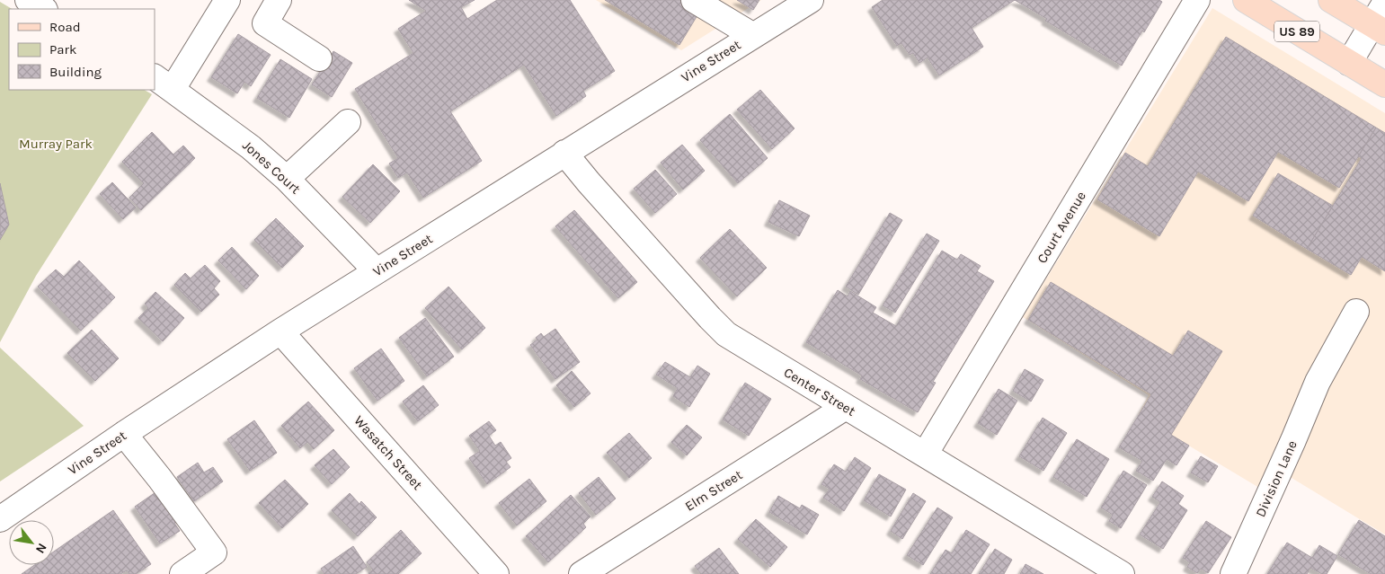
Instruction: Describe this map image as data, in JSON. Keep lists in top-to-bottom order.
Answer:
{
  "streets": {
    "main road": ["US 89"],
    "street": [
      "Vine Street",
      "Jones Court",
      "Court Avenue",
      "Center Street",
      "Wasatch Street",
      "Division Lane",
      "Elm Street"
    ]
  },
  "crossings": [
    ["Vine Street", "Jones Court"],
    ["Vine Street", "Center Street"],
    ["Vine Street", "Wasatch Street"],
    ["Court Avenue", "Center Street"],
    ["Center Street", "Elm Street"]
  ],
  "parks": ["Murray Park"],
  "legend": ["Road", "Park", "Building"],
  "north": "bottom right"
}
